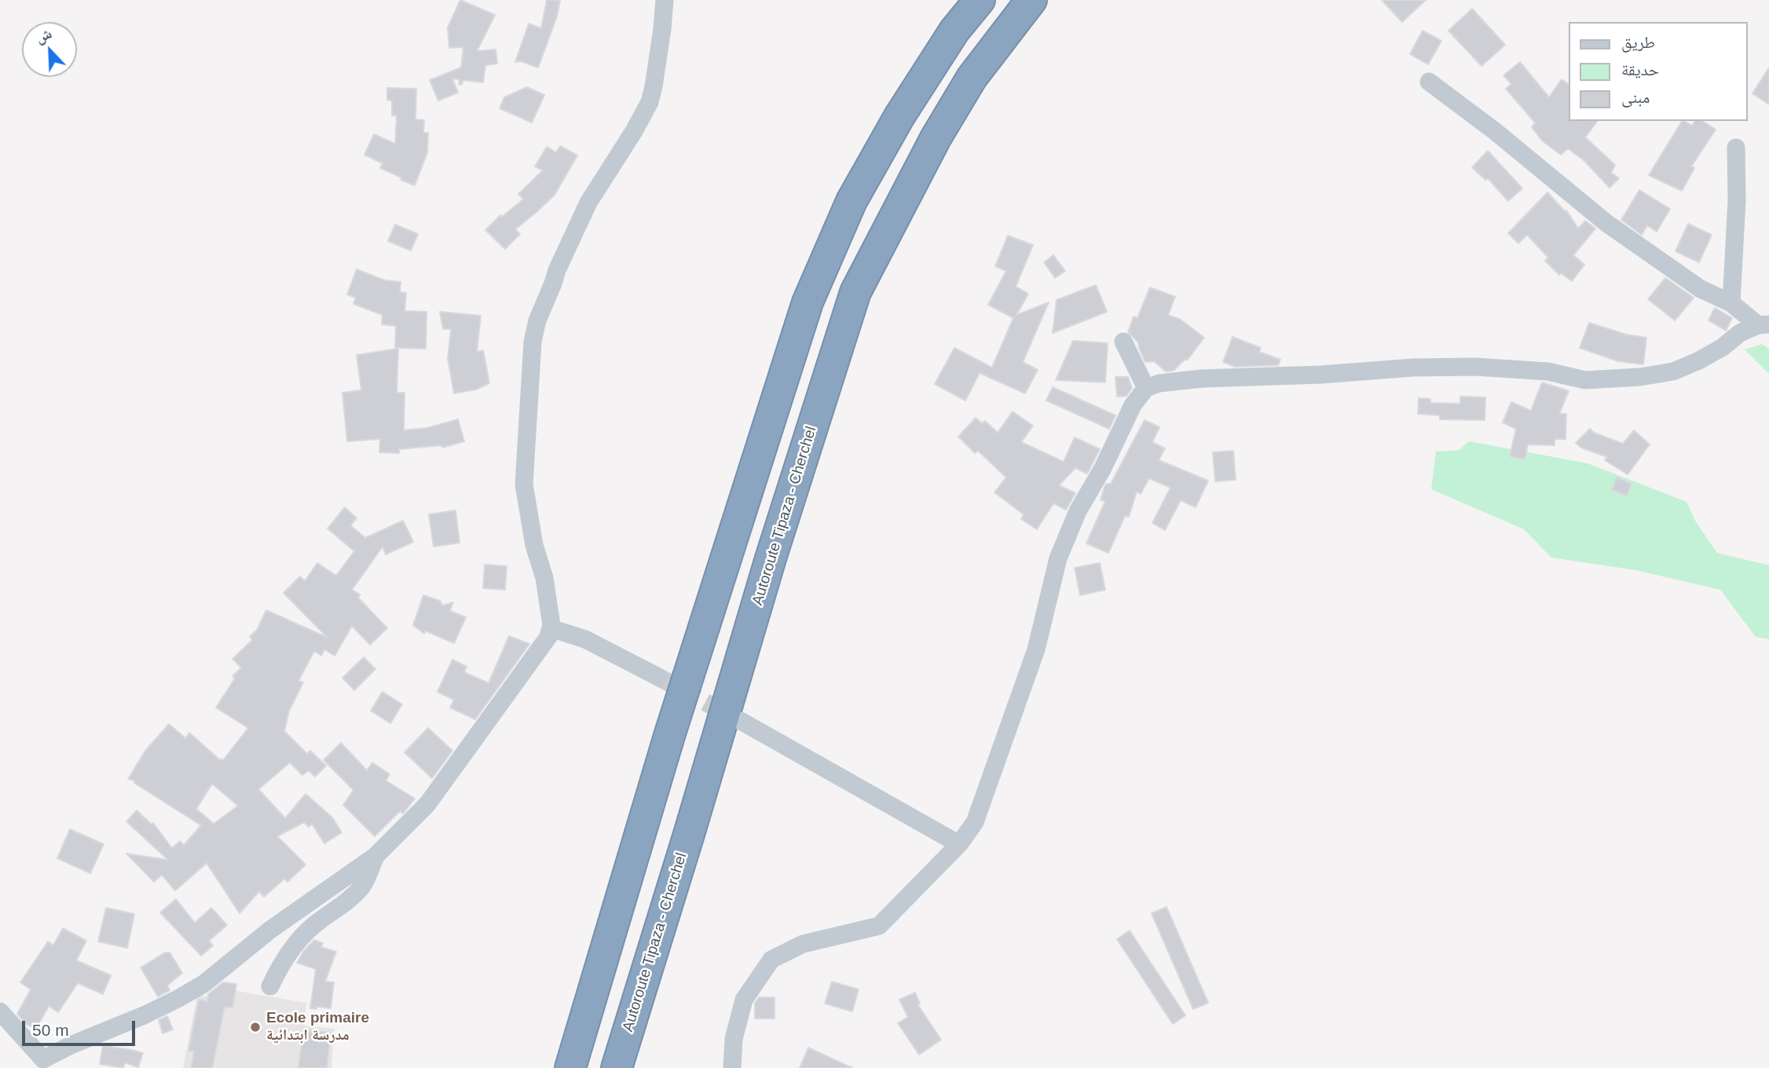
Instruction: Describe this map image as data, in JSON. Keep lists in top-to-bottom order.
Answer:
{
  "streets": {
    "highway": ["Autoroute Tipaza - Cherchel"]
  },
  "places": ["Ecole primaire مدرسة ابتدائية"],
  "legend": ["طريق", "حديقة", "مبنى"],
  "scale_bar": "50 m",
  "north": "top left"
}
